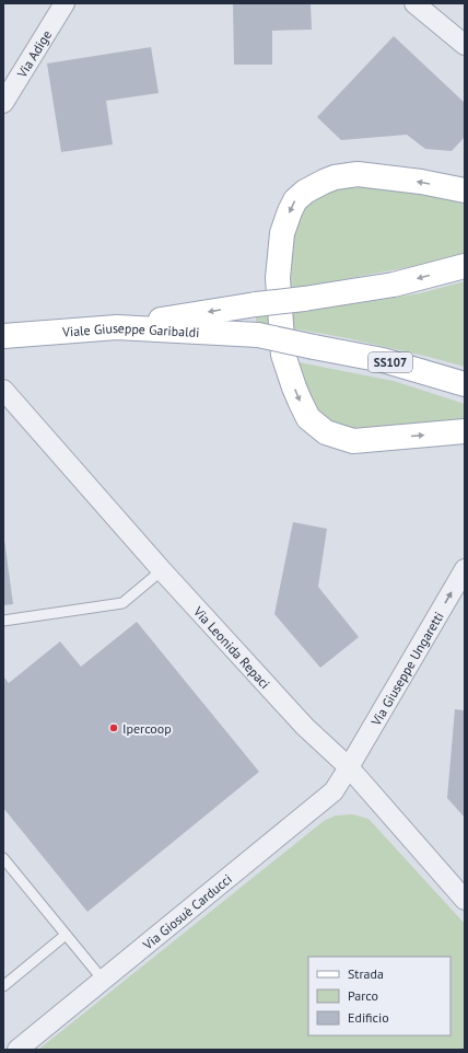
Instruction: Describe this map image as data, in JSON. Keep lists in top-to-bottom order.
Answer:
{
  "streets": {
    "main road": ["Viale Giuseppe Garibaldi", "SS107"],
    "street": [
      "Via Adige",
      "Via Leonida Repaci",
      "Via Giuseppe Ungaretti",
      "Via Giosuè Carducci"
    ]
  },
  "crossings": [
    ["Via Leonida Repaci", "Via Giuseppe Ungaretti"],
    ["Via Leonida Repaci", "Via Giosuè Carducci"],
    ["Via Giuseppe Ungaretti", "Via Giosuè Carducci"]
  ],
  "one_way": ["Via Giuseppe Ungaretti"],
  "places": ["Ipercoop"],
  "legend": ["Strada", "Parco", "Edificio"]
}
